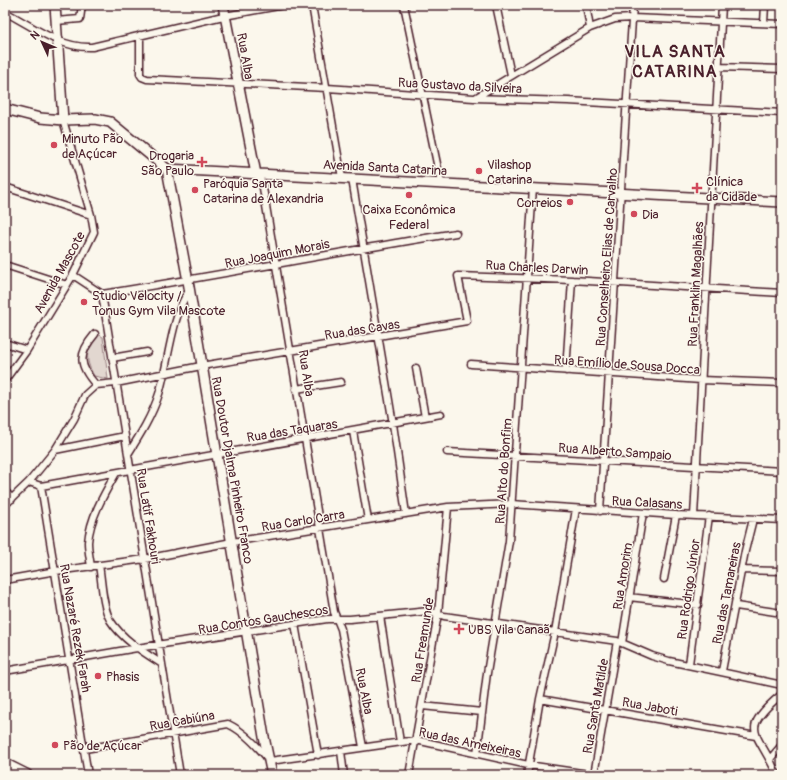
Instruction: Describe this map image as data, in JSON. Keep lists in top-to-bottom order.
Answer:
{
  "streets": {
    "street": [
      "Rua Alba",
      "Rua Gustavo da Silveira",
      "Avenida Santa Catarina",
      "Rua Joaquim Morais",
      "Rua Conselheiro Elias de Carvalho",
      "Rua Charles Darwin",
      "Avenida Mascote",
      "Rua Franklin Magalhães",
      "Rua das Cavas",
      "Rua Emílio de Sousa Docca",
      "Rua das Taquaras",
      "Rua Alberto Sampaio",
      "Rua Doutor Djalma Pinheiro Franco",
      "Rua Alto do Bonfim",
      "Rua Calasans",
      "Rua Latif Fakhouri",
      "Rua Carlo Carra",
      "Rua Amorim",
      "Rua Rodrigo Júnior",
      "Rua das Tamareiras",
      "Rua Contos Gauchescos",
      "Rua Nazaré Rezek Farah",
      "Rua Freamunde",
      "Rua Santa Matilde",
      "Rua Jaboti",
      "Rua Cabiúna",
      "Rua das Ameixeiras"
    ]
  },
  "crossings": [
    ["Rua Alba", "Rua Gustavo da Silveira"],
    ["Rua Alba", "Avenida Santa Catarina"],
    ["Rua Alba", "Rua Joaquim Morais"],
    ["Rua Alba", "Rua das Cavas"],
    ["Rua Alba", "Rua das Taquaras"],
    ["Rua Alba", "Rua Carlo Carra"],
    ["Rua Alba", "Rua Contos Gauchescos"],
    ["Rua Alba", "Rua das Ameixeiras"],
    ["Rua Gustavo da Silveira", "Rua Conselheiro Elias de Carvalho"],
    ["Rua Gustavo da Silveira", "Rua Franklin Magalhães"],
    ["Avenida Santa Catarina", "Rua Conselheiro Elias de Carvalho"],
    ["Avenida Santa Catarina", "Rua Franklin Magalhães"],
    ["Avenida Santa Catarina", "Rua Doutor Djalma Pinheiro Franco"],
    ["Avenida Santa Catarina", "Rua Alto do Bonfim"],
    ["Rua Joaquim Morais", "Rua Doutor Djalma Pinheiro Franco"],
    ["Rua Joaquim Morais", "Rua Latif Fakhouri"],
    ["Rua Conselheiro Elias de Carvalho", "Rua Charles Darwin"],
    ["Rua Conselheiro Elias de Carvalho", "Rua Emílio de Sousa Docca"],
    ["Rua Conselheiro Elias de Carvalho", "Rua Alberto Sampaio"],
    ["Rua Conselheiro Elias de Carvalho", "Rua Calasans"],
    ["Rua Charles Darwin", "Rua Franklin Magalhães"],
    ["Rua Charles Darwin", "Rua das Cavas"],
    ["Rua Charles Darwin", "Rua Alto do Bonfim"],
    ["Rua Franklin Magalhães", "Rua Emílio de Sousa Docca"],
    ["Rua Franklin Magalhães", "Rua Alberto Sampaio"],
    ["Rua Franklin Magalhães", "Rua Calasans"],
    ["Rua das Cavas", "Rua Doutor Djalma Pinheiro Franco"],
    ["Rua das Cavas", "Rua Latif Fakhouri"],
    ["Rua Emílio de Sousa Docca", "Rua Alto do Bonfim"],
    ["Rua das Taquaras", "Rua Doutor Djalma Pinheiro Franco"],
    ["Rua das Taquaras", "Rua Latif Fakhouri"],
    ["Rua das Taquaras", "Rua Nazaré Rezek Farah"],
    ["Rua Alberto Sampaio", "Rua Alto do Bonfim"],
    ["Rua Doutor Djalma Pinheiro Franco", "Rua Carlo Carra"],
    ["Rua Doutor Djalma Pinheiro Franco", "Rua Contos Gauchescos"],
    ["Rua Doutor Djalma Pinheiro Franco", "Rua Cabiúna"],
    ["Rua Doutor Djalma Pinheiro Franco", "Rua das Ameixeiras"],
    ["Rua Alto do Bonfim", "Rua Calasans"],
    ["Rua Alto do Bonfim", "Rua Carlo Carra"],
    ["Rua Alto do Bonfim", "Rua Contos Gauchescos"],
    ["Rua Alto do Bonfim", "Rua das Ameixeiras"],
    ["Rua Calasans", "Rua Carlo Carra"],
    ["Rua Calasans", "Rua Amorim"],
    ["Rua Calasans", "Rua Rodrigo Júnior"],
    ["Rua Calasans", "Rua das Tamareiras"],
    ["Rua Latif Fakhouri", "Rua Carlo Carra"],
    ["Rua Latif Fakhouri", "Rua Contos Gauchescos"],
    ["Rua Latif Fakhouri", "Rua Cabiúna"],
    ["Rua Carlo Carra", "Rua Nazaré Rezek Farah"],
    ["Rua Carlo Carra", "Rua Freamunde"],
    ["Rua Amorim", "Rua Contos Gauchescos"],
    ["Rua Amorim", "Rua Santa Matilde"],
    ["Rua Rodrigo Júnior", "Rua Contos Gauchescos"],
    ["Rua das Tamareiras", "Rua Contos Gauchescos"],
    ["Rua Contos Gauchescos", "Rua Nazaré Rezek Farah"],
    ["Rua Contos Gauchescos", "Rua Freamunde"],
    ["Rua Contos Gauchescos", "Rua Santa Matilde"],
    ["Rua Nazaré Rezek Farah", "Rua Cabiúna"],
    ["Rua Freamunde", "Rua das Ameixeiras"],
    ["Rua Santa Matilde", "Rua Jaboti"],
    ["Rua Santa Matilde", "Rua das Ameixeiras"],
    ["Rua Cabiúna", "Rua das Ameixeiras"]
  ],
  "districts": ["VILA SANTA CATARINA"],
  "places": {
    "other": [
      "Minuto Pão de Açúcar",
      "Vilashop Catarina",
      "Paróquia Santa Catarina de Alexandria",
      "Caixa Econômica Federal",
      "Correios",
      "Dia",
      "Studio Velocity / Tonus Gym Vila Mascote",
      "Phasis",
      "Pão de Açúcar"
    ],
    "health": ["Drogaria São Paulo", "Clínica da Cidade", "UBS Vila Canaã"]
  },
  "north": "top left"
}
